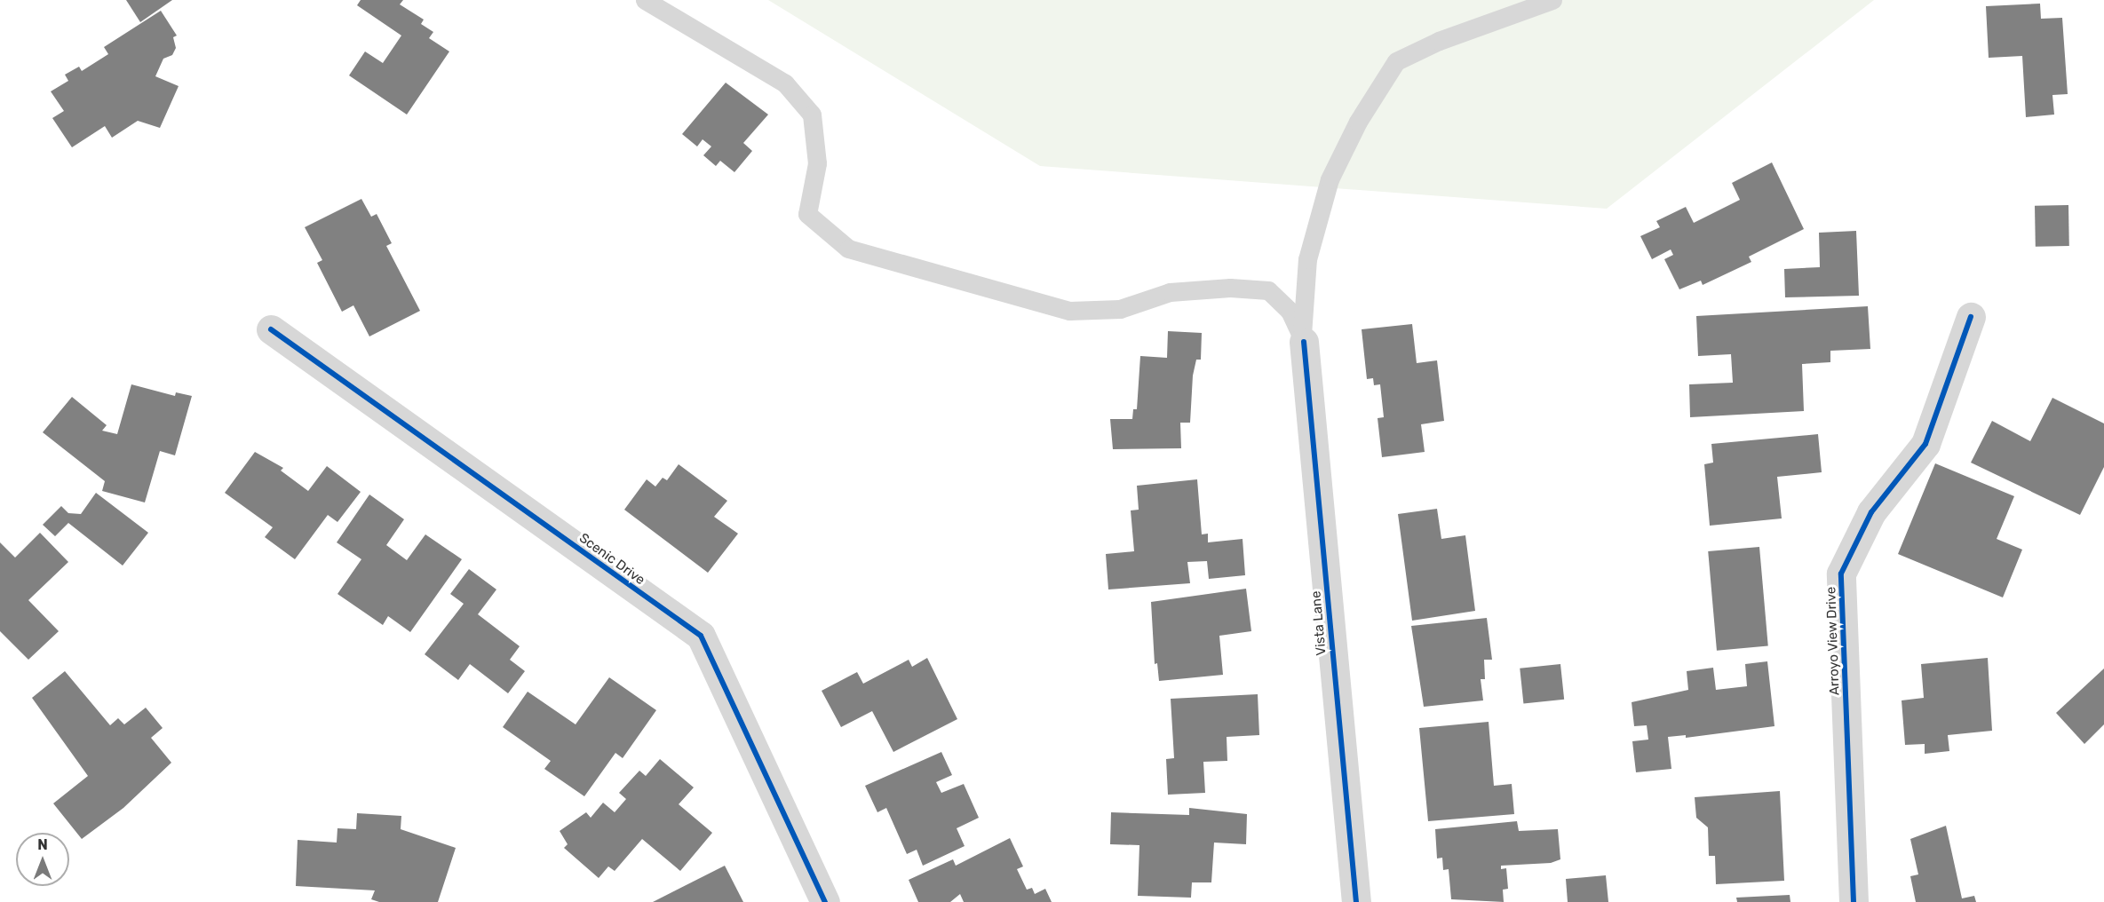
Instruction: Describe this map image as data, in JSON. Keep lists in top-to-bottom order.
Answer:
{
  "streets": {
    "street": ["Scenic Drive", "Vista Lane", "Arroyo View Drive"]
  },
  "north": "top"
}
